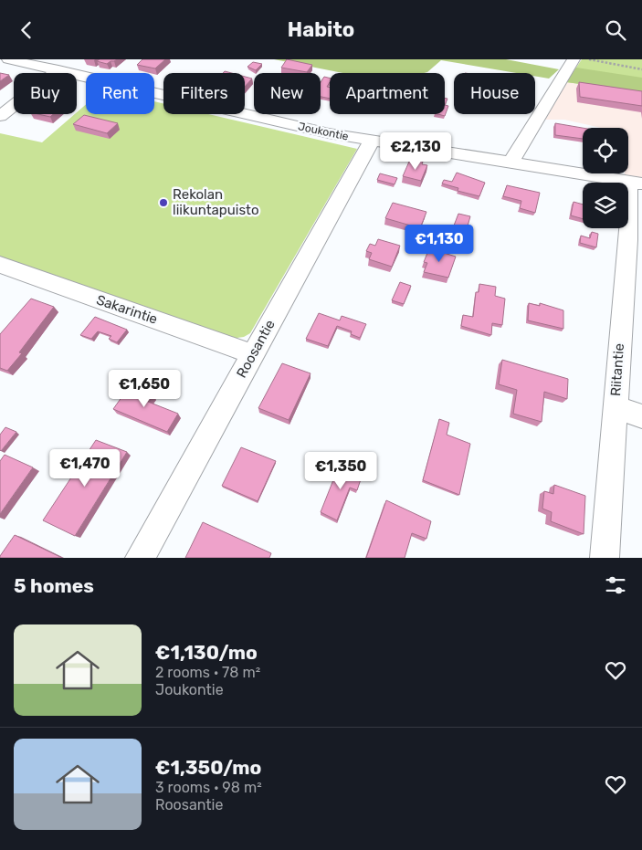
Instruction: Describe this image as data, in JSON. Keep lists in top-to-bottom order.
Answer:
{
  "streets": {
    "street": [
      "Joukontie",
      "Sakarintie",
      "Roosantie",
      "Riitantie"
    ]
  },
  "crossings": [
    ["Joukontie", "Roosantie"],
    ["Joukontie", "Riitantie"],
    ["Sakarintie", "Roosantie"]
  ],
  "places": ["Rekolan liikuntapuisto"],
  "page": {
    "header": "Habito",
    "chip": [
      "Buy",
      "Rent",
      "Filters",
      "New",
      "Apartment",
      "House"
    ],
    "price": [
      "€2,130",
      "€1,130",
      "€1,650",
      "€1,470",
      "€1,350"
    ],
    "heading": "5 homes",
    "list": [
      {
        "name": "€1,130/mo",
        "note": "2 rooms · 78 m² · Joukontie"
      },
      {
        "name": "€1,350/mo",
        "note": "3 rooms · 98 m² · Roosantie"
      }
    ]
  }
}
